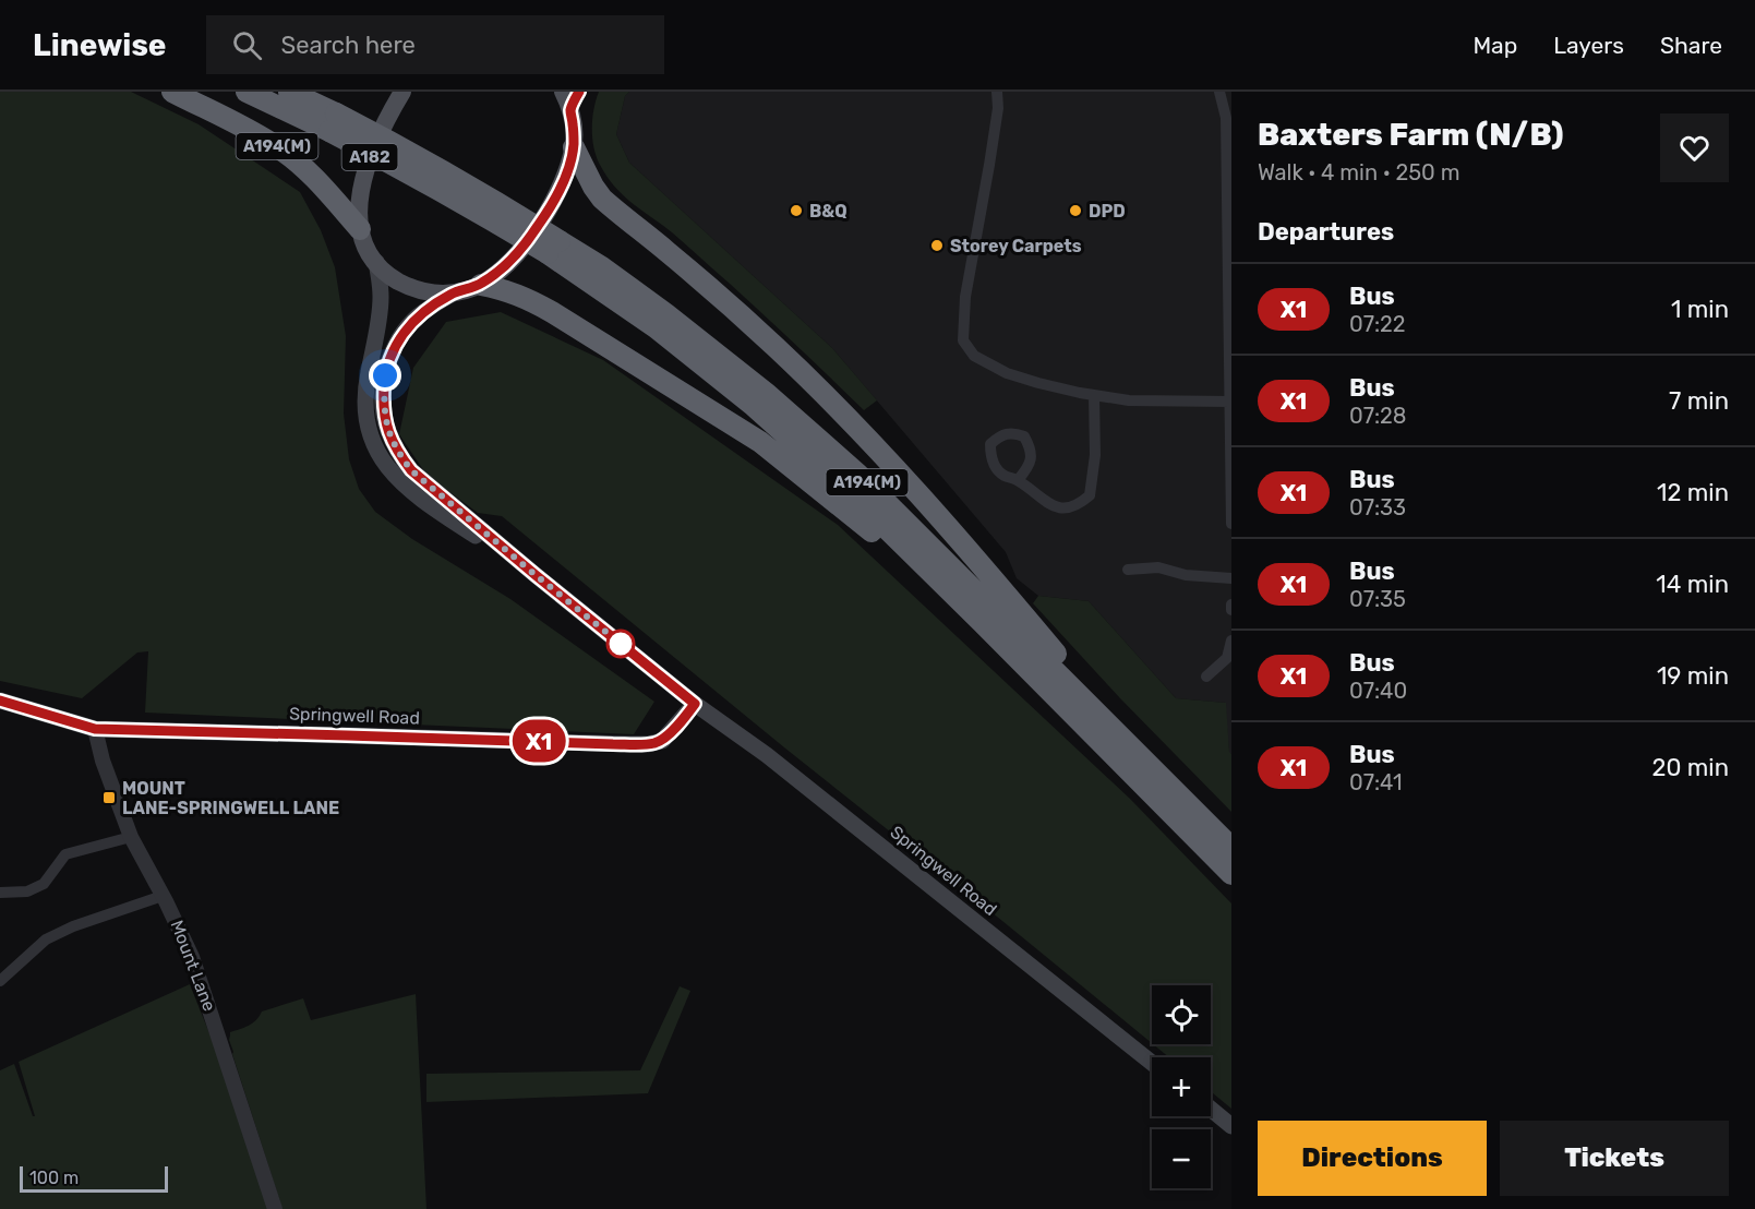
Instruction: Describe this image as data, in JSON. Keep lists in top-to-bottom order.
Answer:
{
  "streets": {
    "highway": ["A194(M)"],
    "main road": ["A182", "Springwell Road"],
    "street": ["Mount Lane"]
  },
  "crossings": [
    ["A194(M)", "A182"],
    ["A182", "Springwell Road"],
    ["Springwell Road", "Mount Lane"]
  ],
  "places": {
    "other": ["B&Q", "DPD", "Storey Carpets"],
    "transit": ["MOUNT LANE-SPRINGWELL LANE"]
  },
  "lines": ["bus line X1"],
  "scale_bar": "100 m",
  "page": {
    "header": "Linewise",
    "search": "Search here",
    "nav": ["Map", "Layers", "Share"],
    "on_map": "X1",
    "heading": [
      ["Baxters Farm (N/B)", "Walk · 4 min · 250 m"],
      "Departures"
    ],
    "list": [
      {
        "mark": "X1",
        "name": "Bus",
        "note": "07:22",
        "value": "1 min"
      },
      {
        "mark": "X1",
        "name": "Bus",
        "note": "07:28",
        "value": "7 min"
      },
      {
        "mark": "X1",
        "name": "Bus",
        "note": "07:33",
        "value": "12 min"
      },
      {
        "mark": "X1",
        "name": "Bus",
        "note": "07:35",
        "value": "14 min"
      },
      {
        "mark": "X1",
        "name": "Bus",
        "note": "07:40",
        "value": "19 min"
      },
      {
        "mark": "X1",
        "name": "Bus",
        "note": "07:41",
        "value": "20 min"
      }
    ],
    "map_buttons": ["+", "−"],
    "buttons": ["Directions", "Tickets"],
    "scale": "100 m"
  }
}
